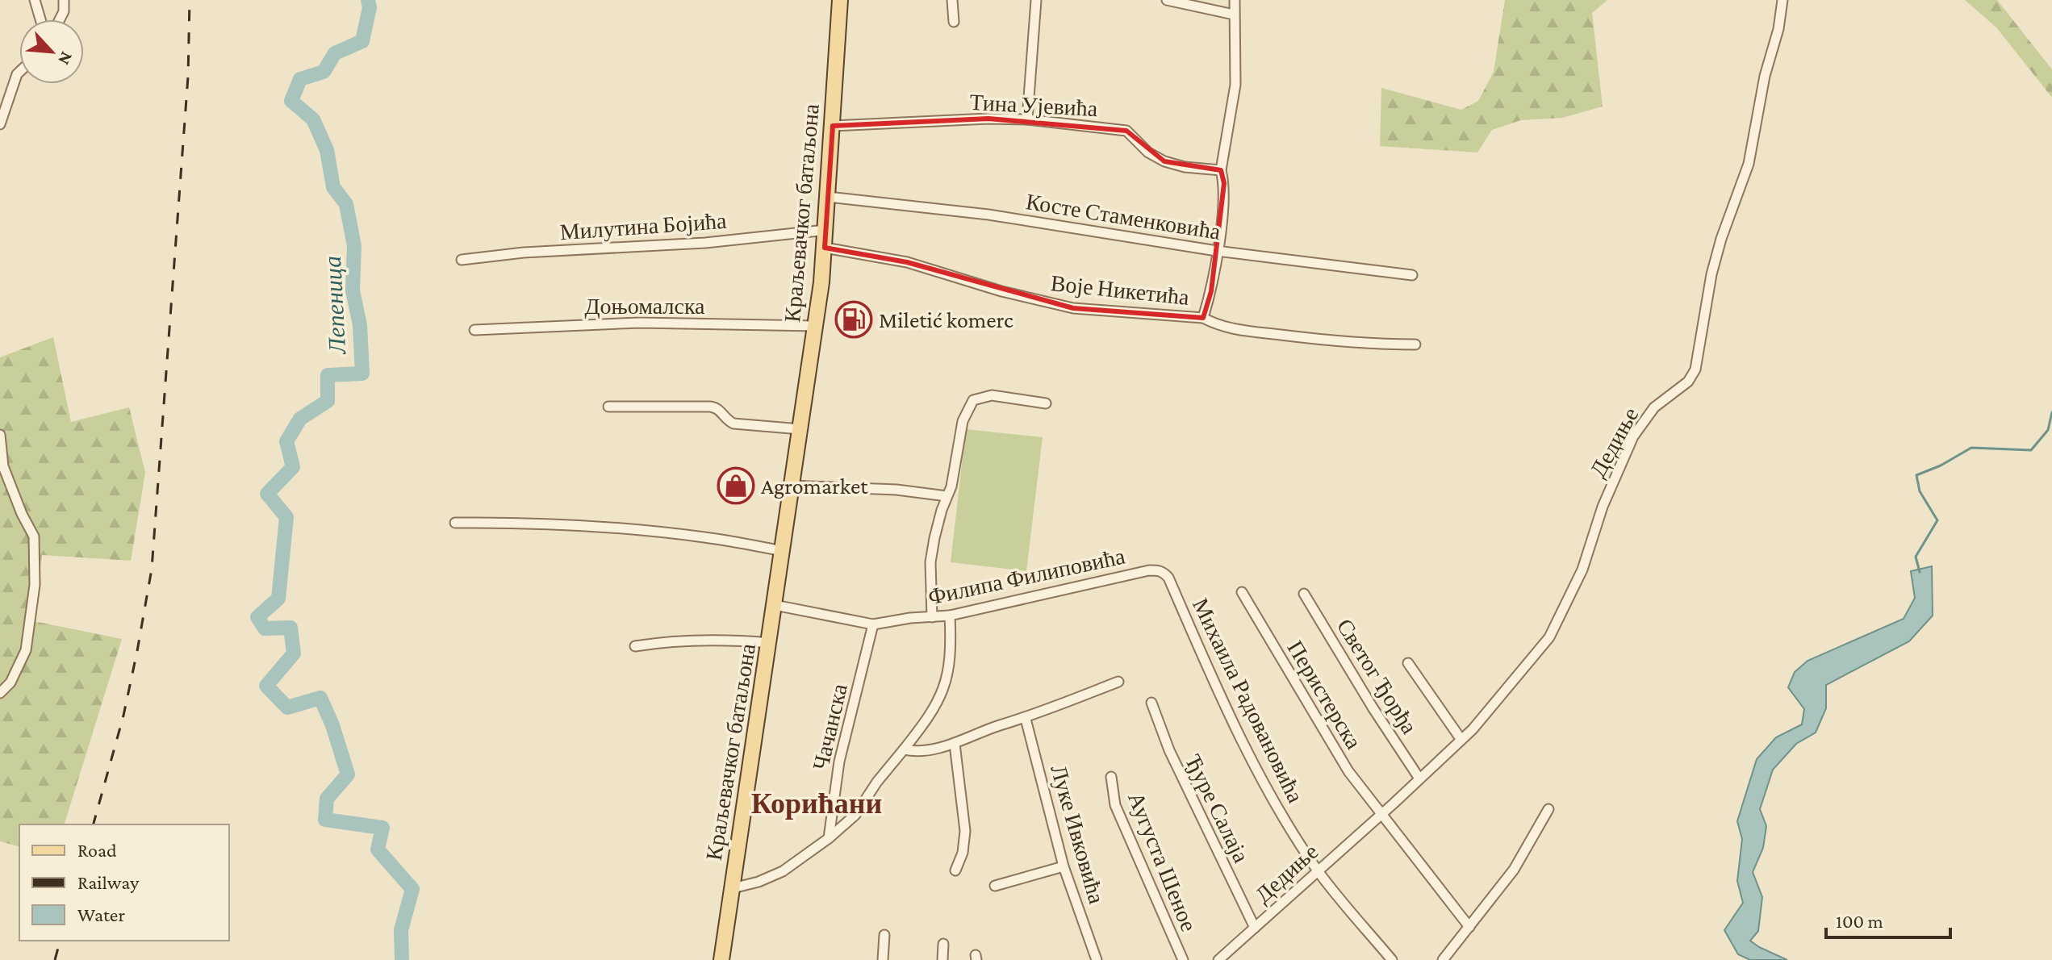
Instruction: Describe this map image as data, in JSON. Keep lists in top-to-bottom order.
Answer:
{
  "streets": {
    "main road": ["Краљевачког батаљона"],
    "street": [
      "Тина Ујевића",
      "Косте Стаменковића",
      "Милутина Бојића",
      "Воје Никетића",
      "Доњомалска",
      "Дедиње",
      "Филипа Филиповића",
      "Светог Ђорђа",
      "Перистерска",
      "Михаила Радовановића",
      "Чачанска",
      "Ђуре Салаја",
      "Луке Ивковића",
      "Аугуста Шеное"
    ]
  },
  "crossings": [
    ["Тина Ујевића", "Краљевачког батаљона"],
    ["Краљевачког батаљона", "Косте Стаменковића"],
    ["Краљевачког батаљона", "Милутина Бојића"],
    ["Краљевачког батаљона", "Воје Никетића"],
    ["Краљевачког батаљона", "Доњомалска"],
    ["Краљевачког батаљона", "Филипа Филиповића"],
    ["Дедиње", "Светог Ђорђа"],
    ["Дедиње", "Перистерска"],
    ["Дедиње", "Михаила Радовановића"],
    ["Дедиње", "Ђуре Салаја"],
    ["Филипа Филиповића", "Михаила Радовановића"],
    ["Филипа Филиповића", "Чачанска"]
  ],
  "districts": ["Корићани"],
  "water": ["Лепеница"],
  "places": {
    "fuel station": ["Miletić komerc"],
    "shop": ["Agromarket"]
  },
  "legend": ["Road", "Railway", "Water"],
  "scale_bar": "100 m",
  "north": "bottom right"
}
